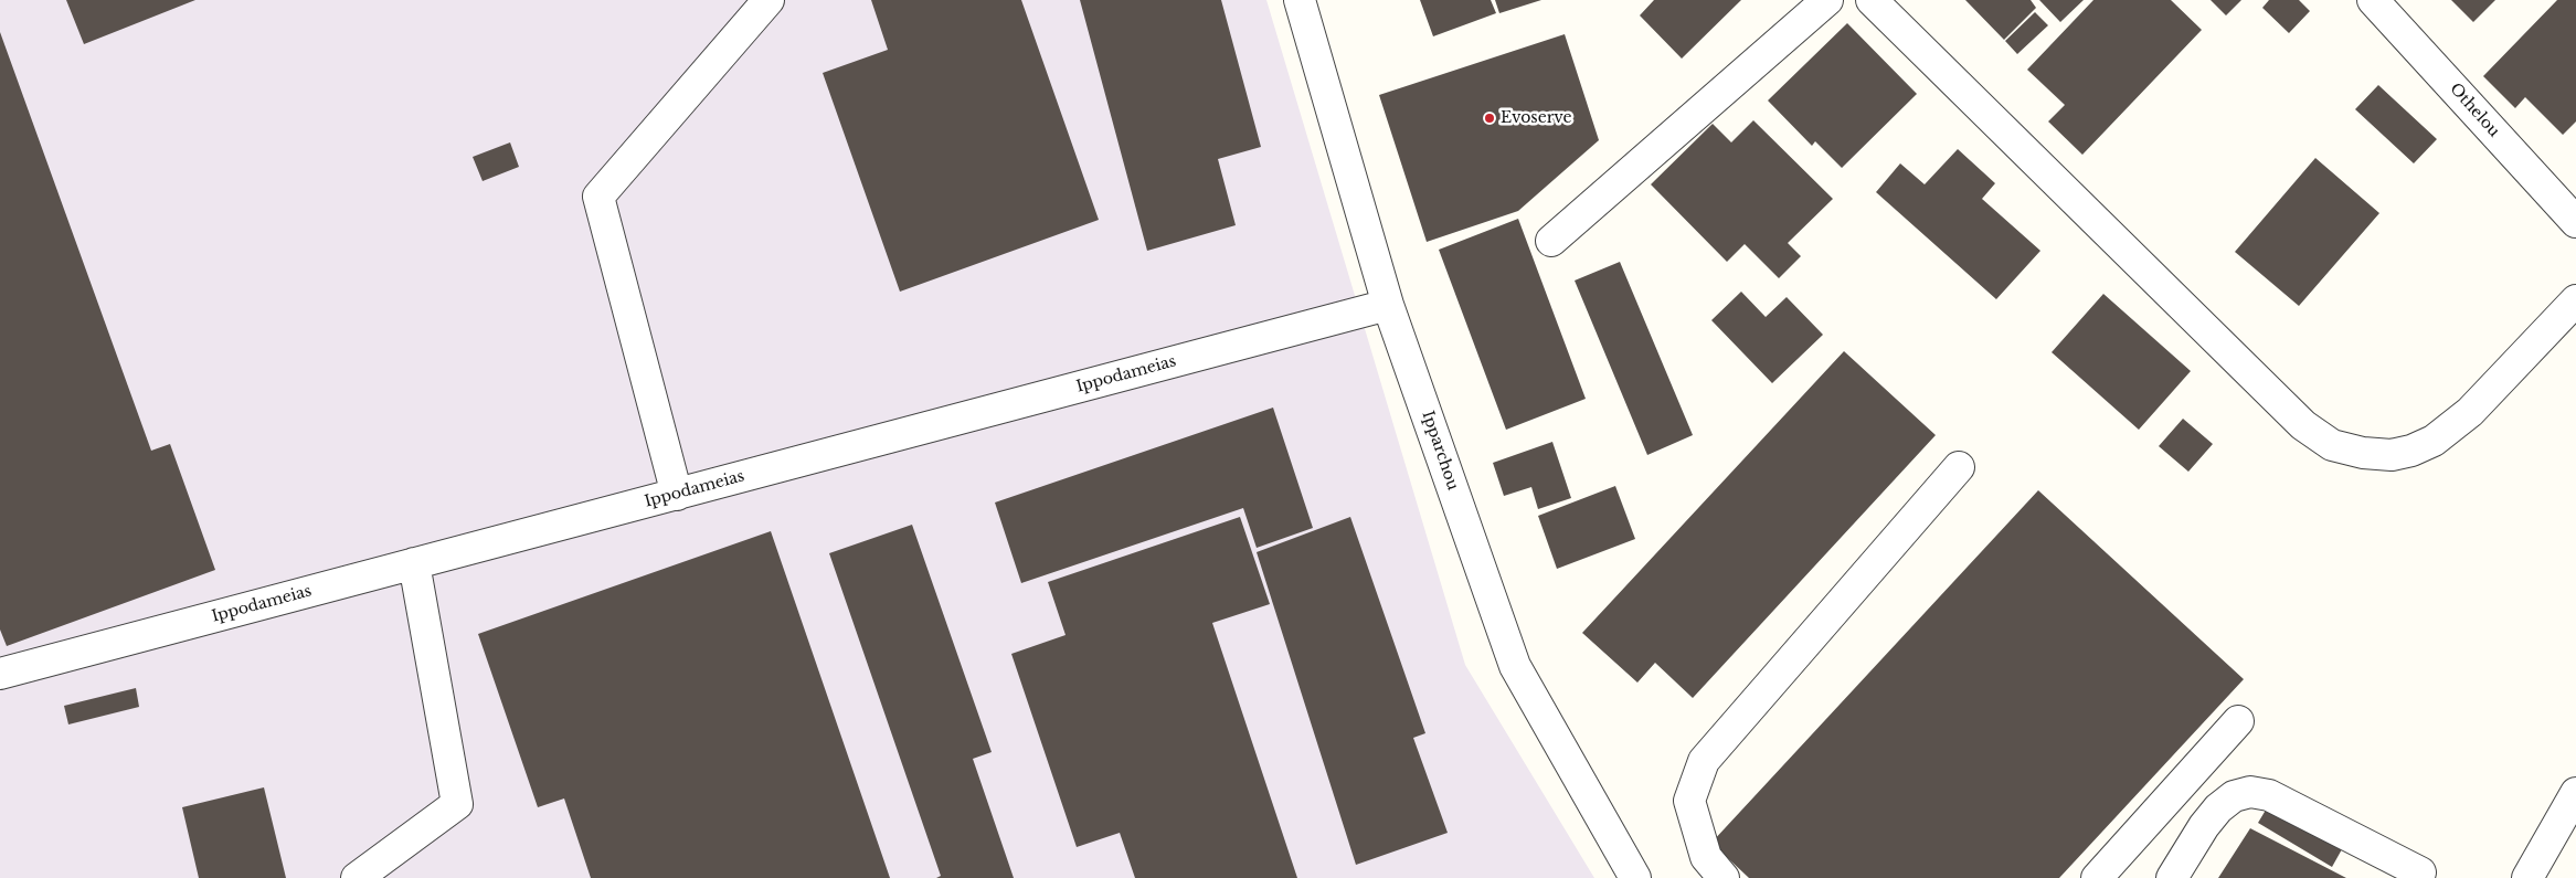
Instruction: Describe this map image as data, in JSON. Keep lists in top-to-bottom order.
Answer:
{
  "streets": {
    "street": ["Othelou", "Ippodameias", "Ipparchou"]
  },
  "crossings": [
    ["Ippodameias", "Ipparchou"]
  ],
  "places": ["Evoserve"]
}
